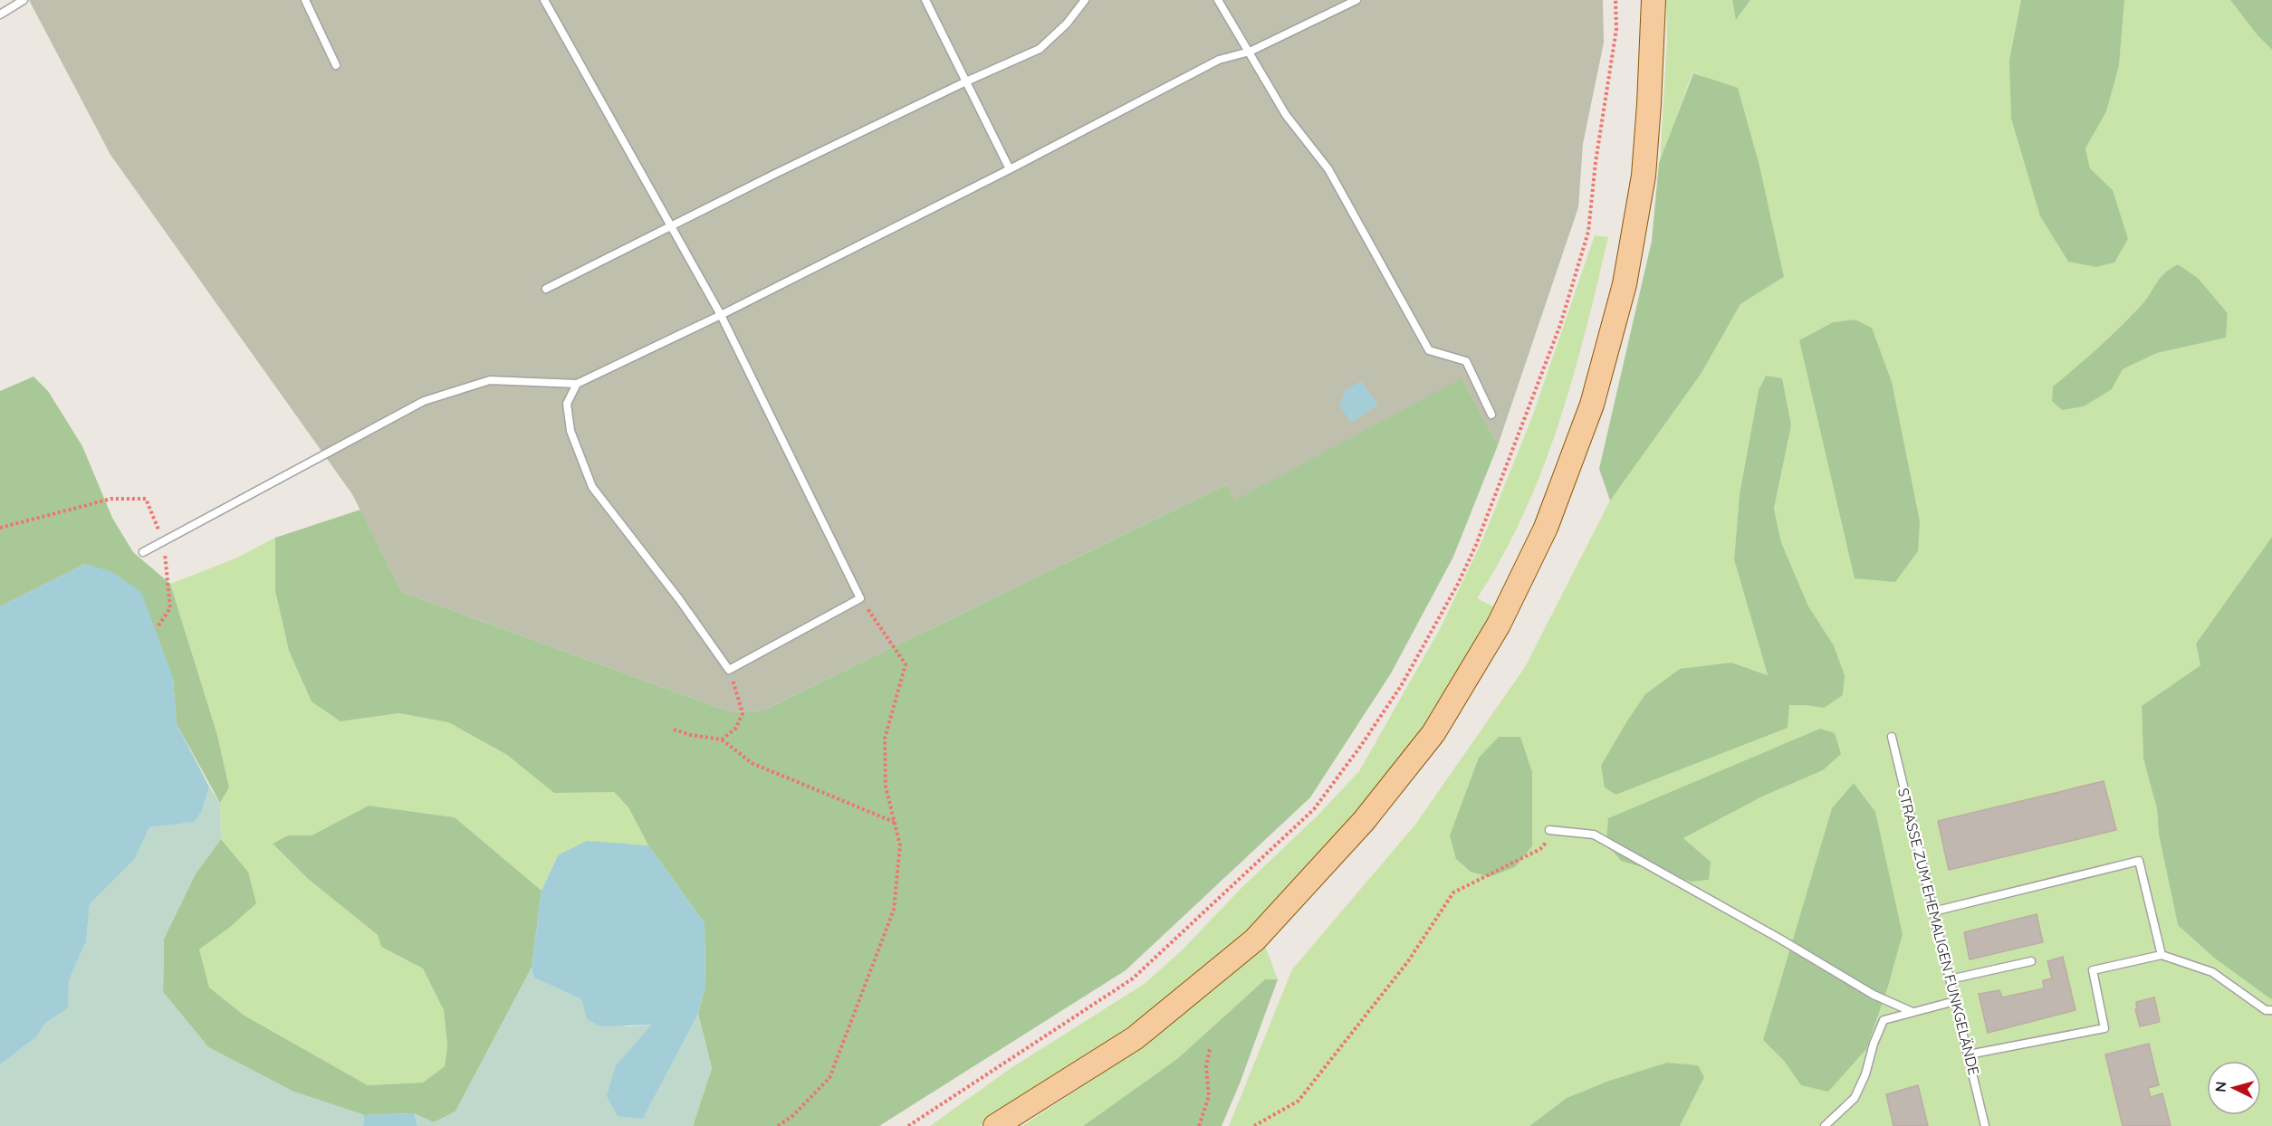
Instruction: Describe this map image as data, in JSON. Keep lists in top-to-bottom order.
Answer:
{
  "streets": {
    "lane": ["STRASSE ZUM EHEMALIGEN FUNKGELÄNDE"]
  },
  "north": "left"
}
